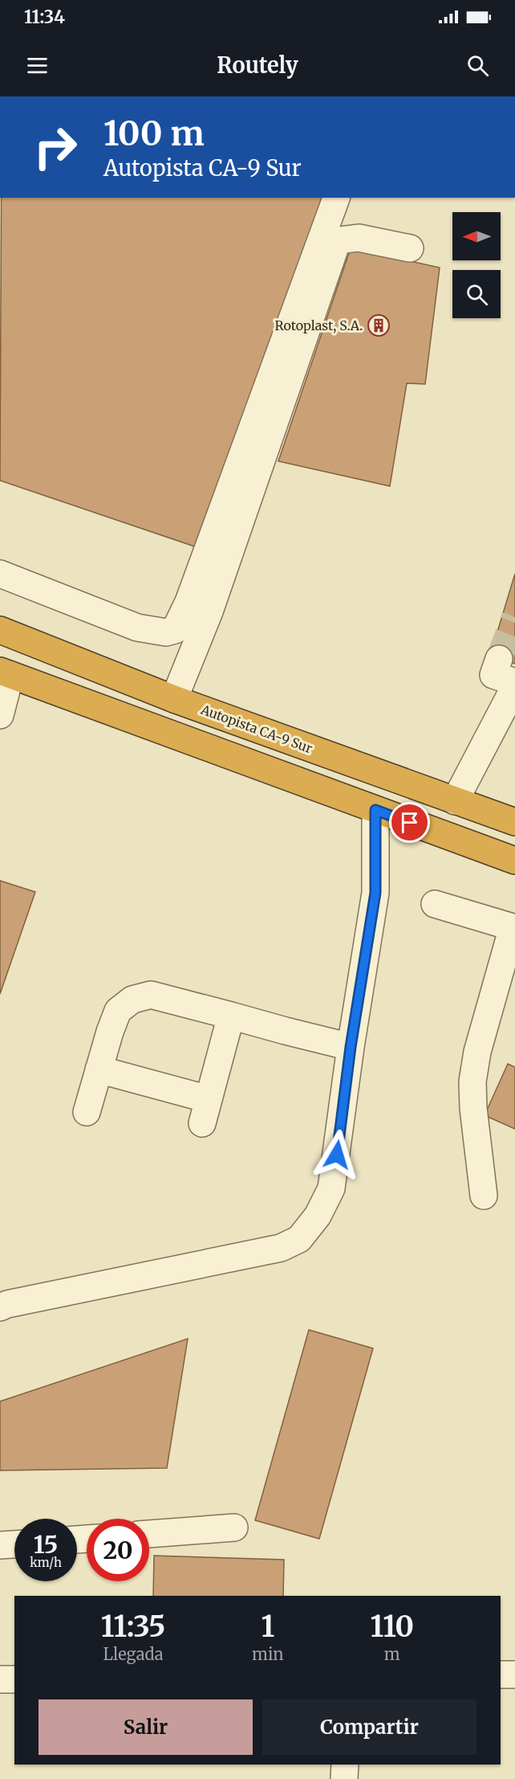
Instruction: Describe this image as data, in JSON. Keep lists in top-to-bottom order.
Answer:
{
  "streets": {
    "highway": ["Autopista CA-9 Sur"]
  },
  "places": {
    "building": ["Rotoplast, S.A."]
  },
  "north": "left",
  "page": {
    "status": "11:34",
    "header": "Routely",
    "turn": ["100 m", "Autopista CA-9 Sur"],
    "speed": "15 km/h",
    "limit": "20",
    "eta": [
      "11:35",
      "Llegada",
      "1",
      "min",
      "110",
      "m"
    ],
    "buttons": ["Salir", "Compartir"]
  }
}
